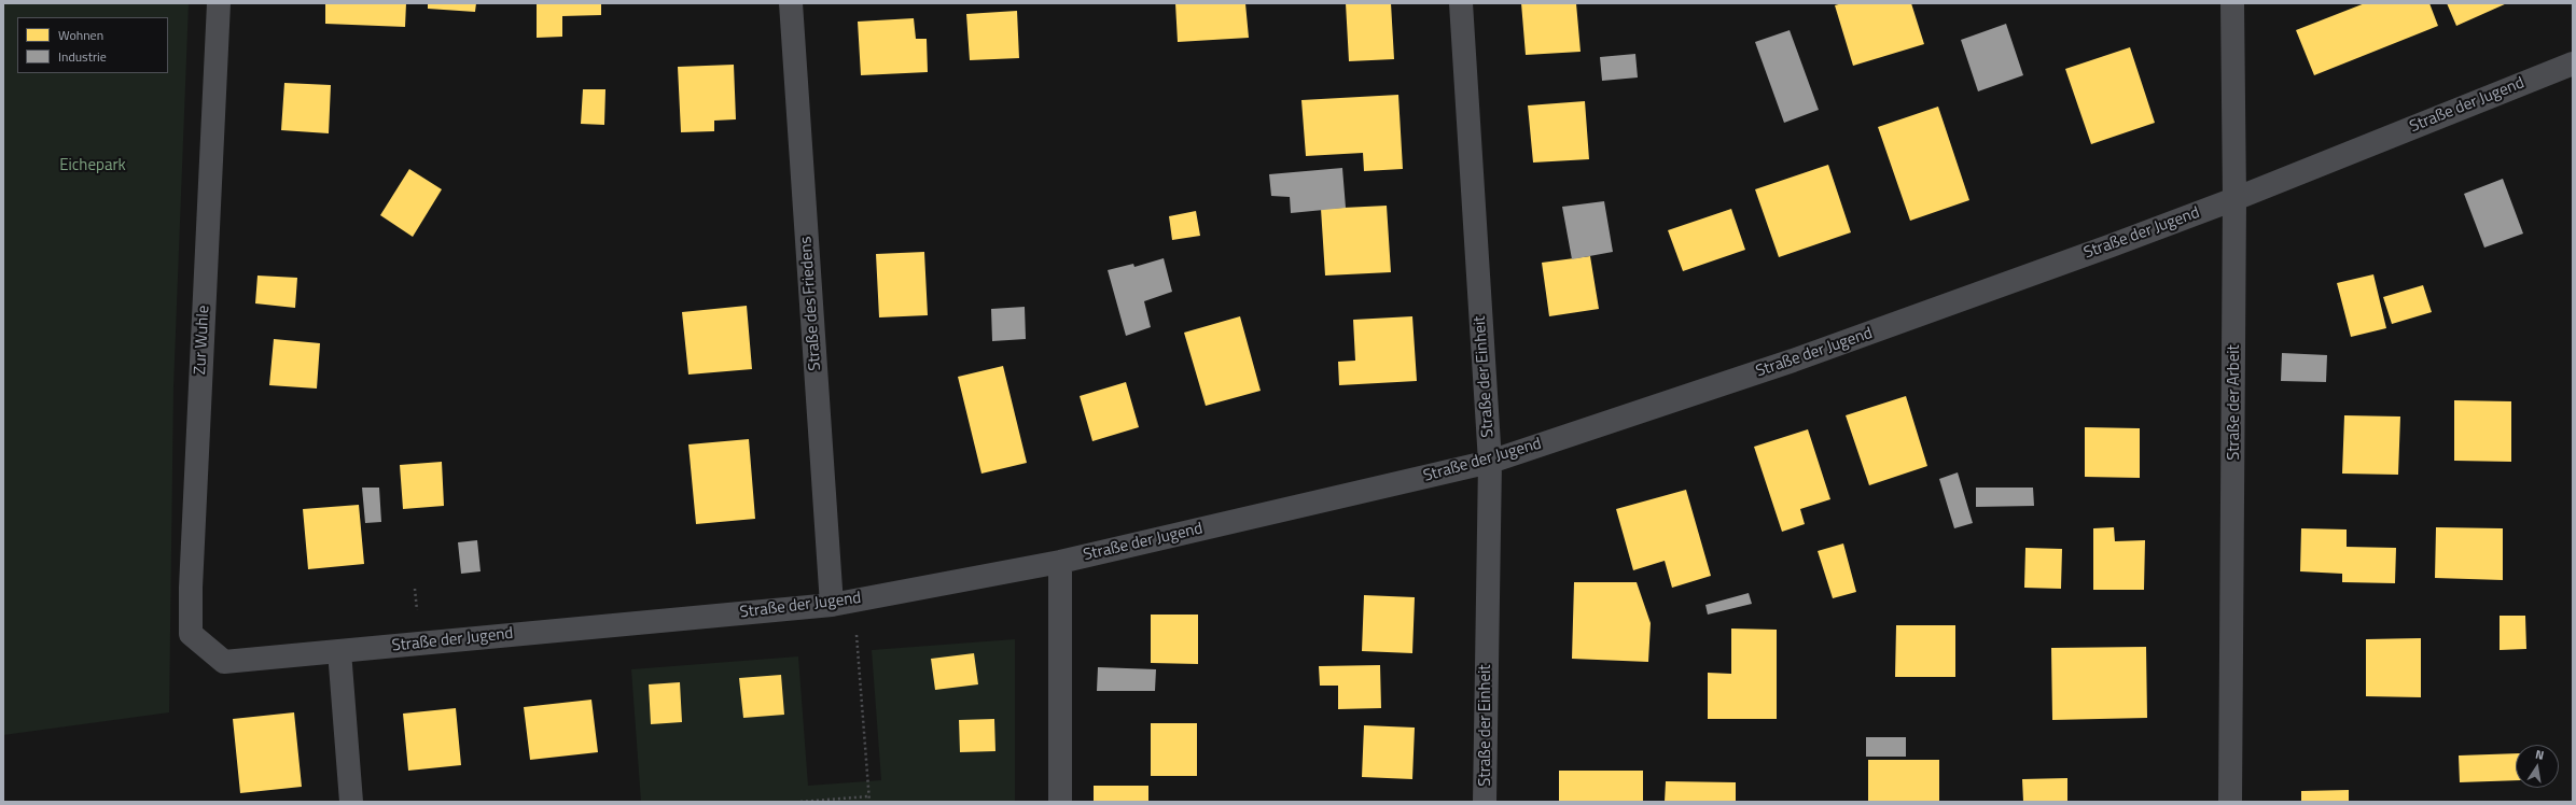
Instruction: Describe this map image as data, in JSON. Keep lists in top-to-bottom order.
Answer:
{
  "streets": {
    "street": [
      "Straße der Jugend",
      "Straße des Friedens",
      "Zur Wuhle",
      "Straße der Einheit",
      "Straße der Arbeit"
    ]
  },
  "crossings": [
    ["Straße der Jugend", "Straße des Friedens"],
    ["Straße der Jugend", "Zur Wuhle"],
    ["Straße der Jugend", "Straße der Einheit"],
    ["Straße der Jugend", "Straße der Arbeit"]
  ],
  "parks": ["Eichepark"],
  "legend": ["Wohnen", "Industrie"],
  "north": "top"
}
